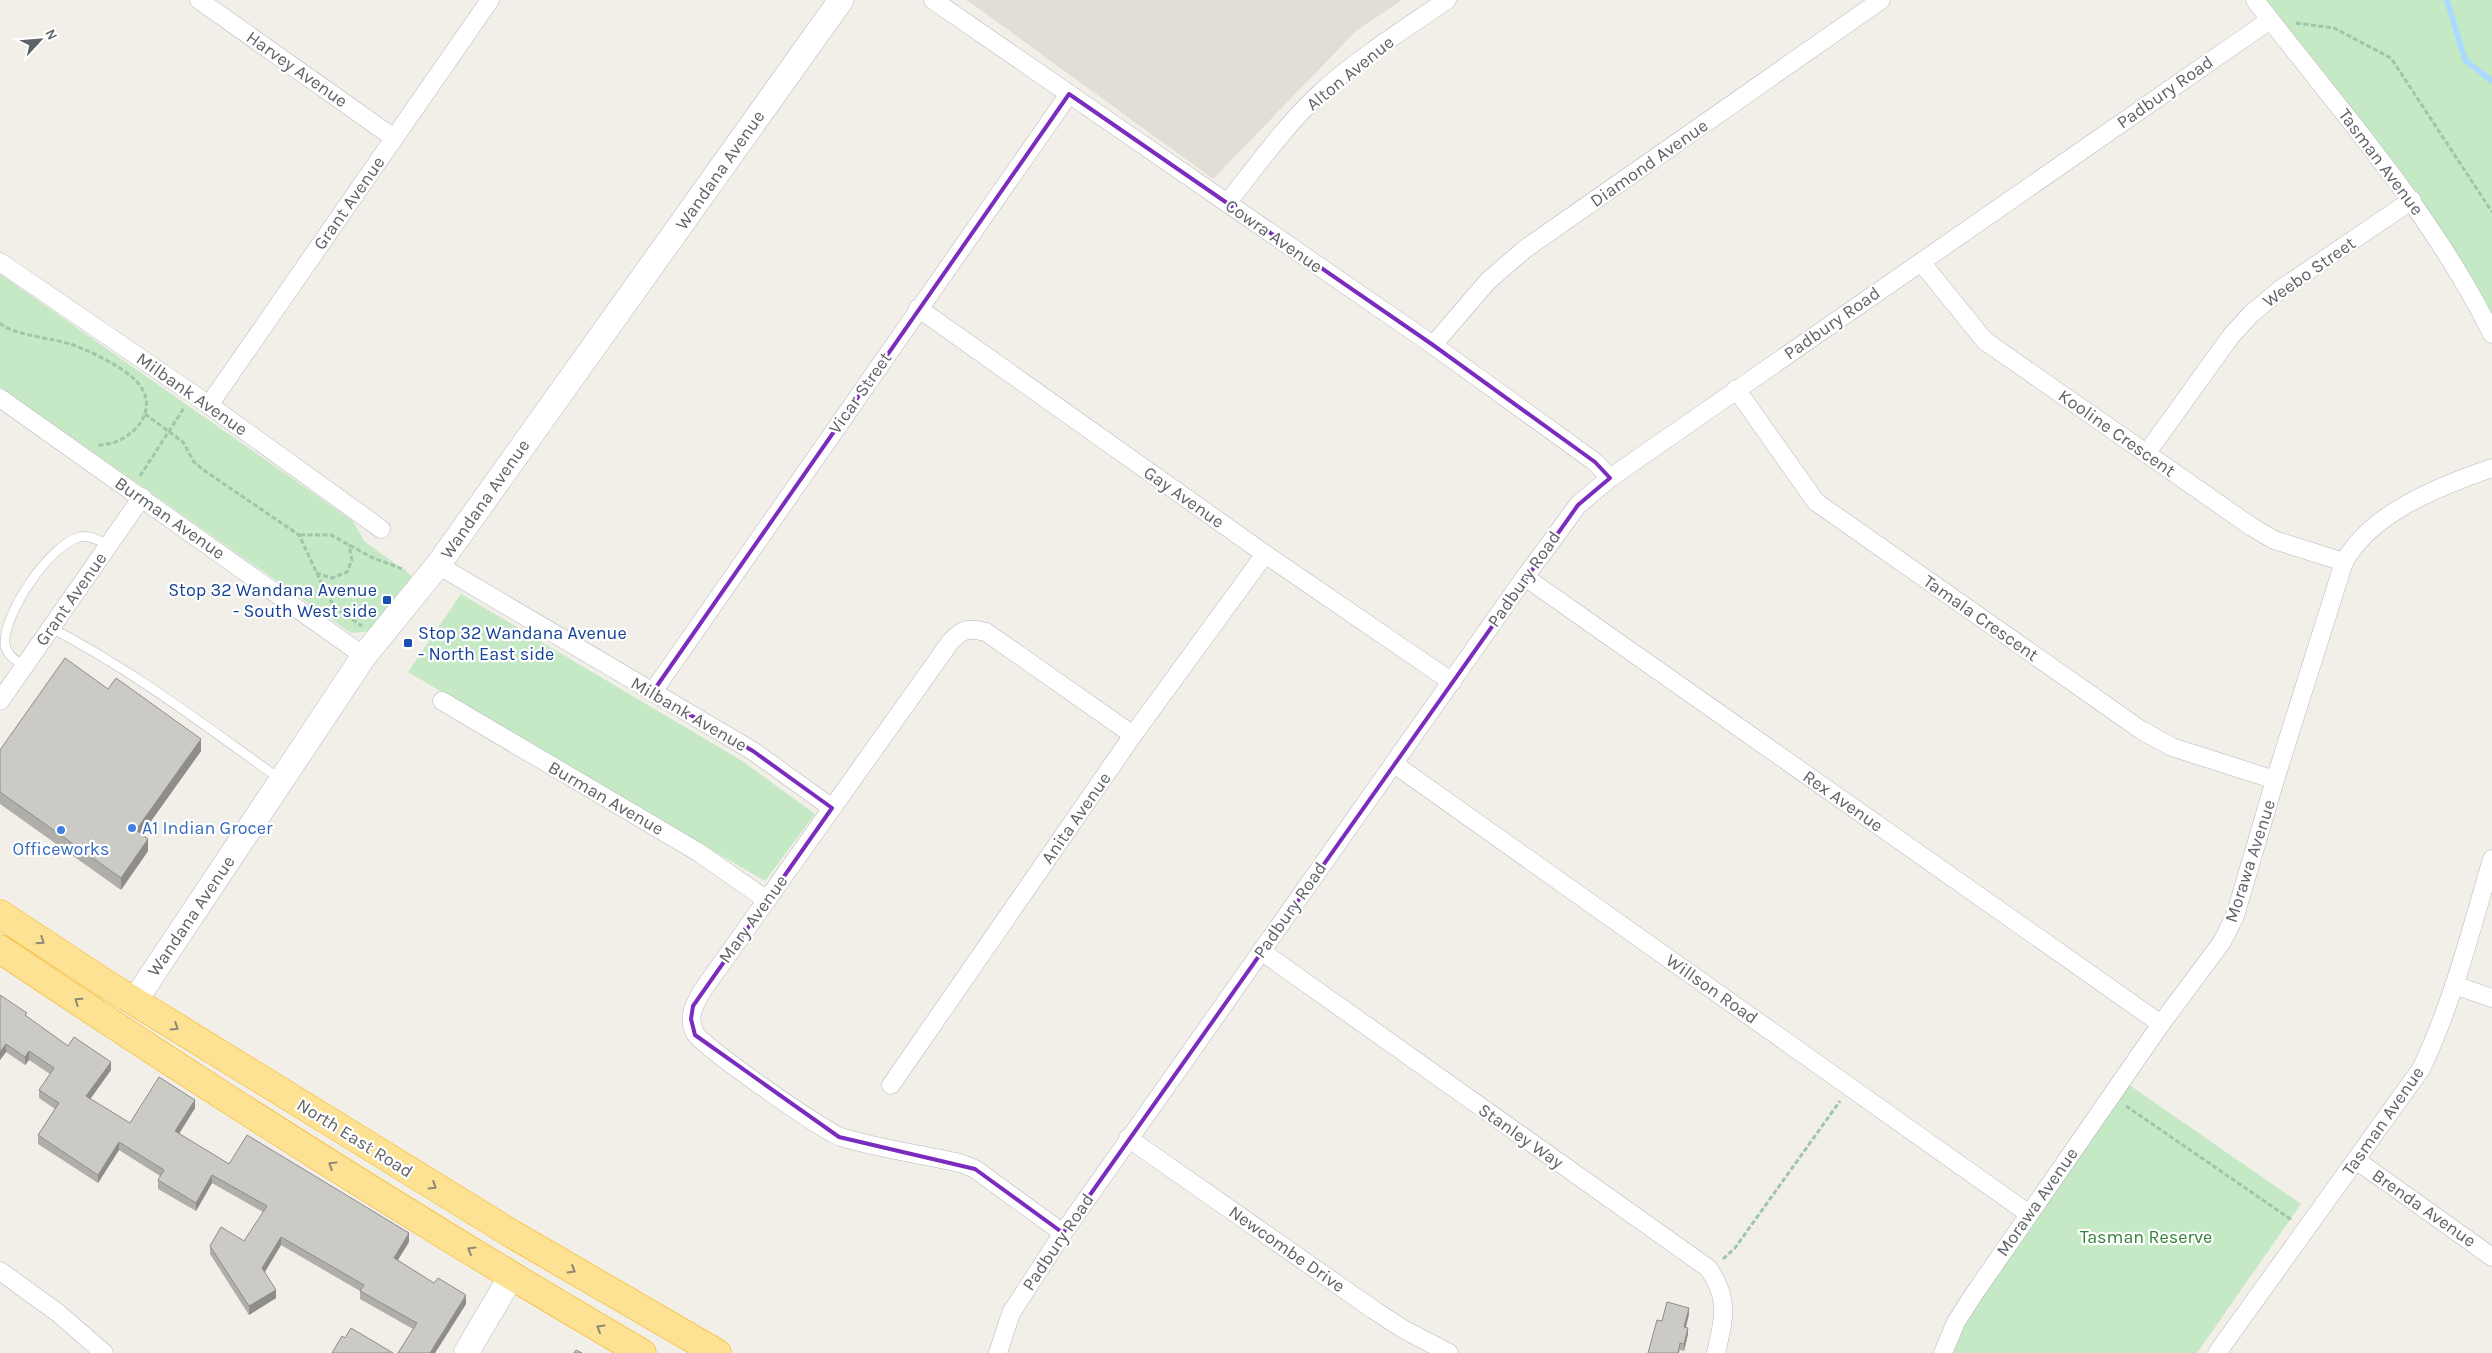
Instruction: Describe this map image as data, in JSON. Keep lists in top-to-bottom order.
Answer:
{
  "streets": {
    "highway": ["North East Road"],
    "street": [
      "Harvey Avenue",
      "Alton Avenue",
      "Padbury Road",
      "Tasman Avenue",
      "Diamond Avenue",
      "Wandana Avenue",
      "Grant Avenue",
      "Cowra Avenue",
      "Weebo Street",
      "Vicar Street",
      "Milbank Avenue",
      "Kooline Crescent",
      "Gay Avenue",
      "Burman Avenue",
      "Tamala Crescent",
      "Rex Avenue",
      "Anita Avenue",
      "Morawa Avenue",
      "Mary Avenue",
      "Willson Road",
      "Stanley Way",
      "Brenda Avenue",
      "Newcombe Drive"
    ]
  },
  "crossings": [
    ["Harvey Avenue", "Grant Avenue"],
    ["Alton Avenue", "Cowra Avenue"],
    ["Padbury Road", "Tasman Avenue"],
    ["Padbury Road", "Cowra Avenue"],
    ["Padbury Road", "Kooline Crescent"],
    ["Padbury Road", "Gay Avenue"],
    ["Padbury Road", "Tamala Crescent"],
    ["Padbury Road", "Rex Avenue"],
    ["Padbury Road", "Mary Avenue"],
    ["Padbury Road", "Willson Road"],
    ["Padbury Road", "Stanley Way"],
    ["Padbury Road", "Newcombe Drive"],
    ["Tasman Avenue", "Weebo Street"],
    ["Tasman Avenue", "Brenda Avenue"],
    ["Diamond Avenue", "Cowra Avenue"],
    ["Wandana Avenue", "Milbank Avenue"],
    ["Wandana Avenue", "Burman Avenue"],
    ["Wandana Avenue", "North East Road"],
    ["Grant Avenue", "Milbank Avenue"],
    ["Grant Avenue", "Burman Avenue"],
    ["Cowra Avenue", "Vicar Street"],
    ["Weebo Street", "Kooline Crescent"],
    ["Vicar Street", "Milbank Avenue"],
    ["Vicar Street", "Gay Avenue"],
    ["Milbank Avenue", "Mary Avenue"],
    ["Kooline Crescent", "Morawa Avenue"],
    ["Gay Avenue", "Anita Avenue"],
    ["Burman Avenue", "Mary Avenue"],
    ["Tamala Crescent", "Morawa Avenue"],
    ["Rex Avenue", "Morawa Avenue"],
    ["Anita Avenue", "Mary Avenue"],
    ["Morawa Avenue", "Willson Road"]
  ],
  "parks": ["Tasman Reserve"],
  "places": {
    "transit": ["Stop 32 Wandana Avenue - South West side", "Stop 32 Wandana Avenue - North East side"],
    "other": ["A1 Indian Grocer", "Officeworks"]
  },
  "north": "top right"
}
